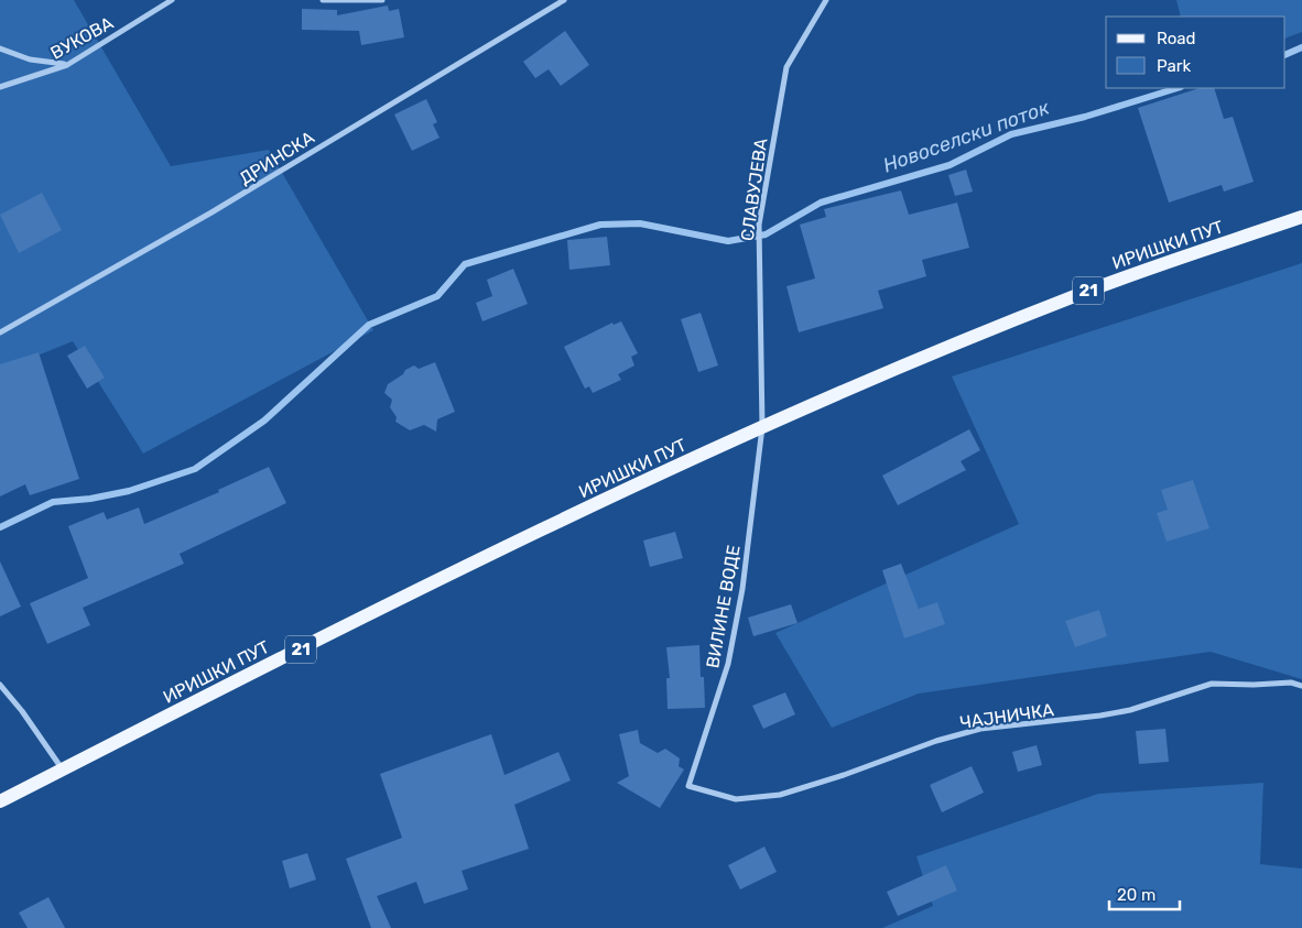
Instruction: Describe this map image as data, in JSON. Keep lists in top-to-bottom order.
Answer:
{
  "streets": {
    "main road": ["ИРИШКИ ПУТ", "21"],
    "street": [
      "ВУКОВА",
      "ДРИНСКА",
      "СЛАВУЈЕВА",
      "ВИЛИНЕ ВОДЕ",
      "ЧАЈНИЧКА"
    ]
  },
  "crossings": [
    ["СЛАВУЈЕВА", "ИРИШКИ ПУТ"],
    ["СЛАВУЈЕВА", "ВИЛИНЕ ВОДЕ"],
    ["ИРИШКИ ПУТ", "ВИЛИНЕ ВОДЕ"],
    ["ВИЛИНЕ ВОДЕ", "ЧАЈНИЧКА"]
  ],
  "water": ["Новоселски поток"],
  "legend": ["Road", "Park"],
  "scale_bar": "20 m"
}
